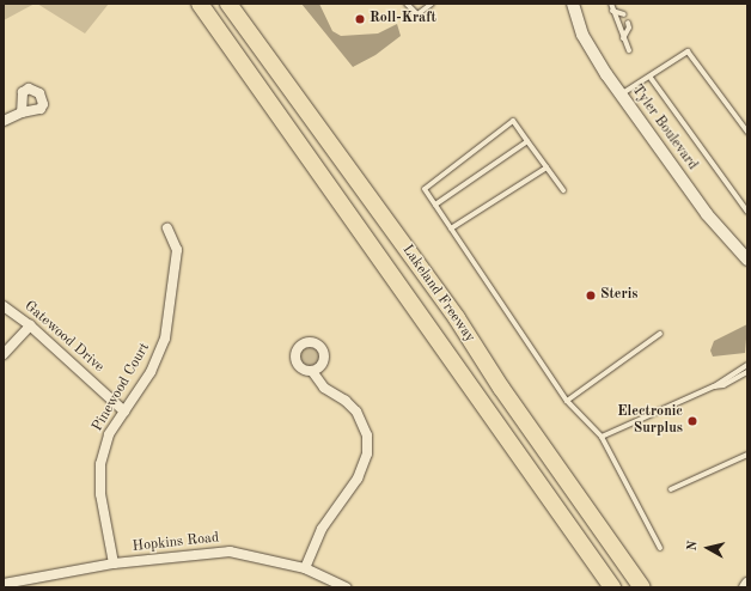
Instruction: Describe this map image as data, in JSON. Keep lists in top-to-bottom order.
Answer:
{
  "streets": {
    "highway": ["Lakeland Freeway"],
    "street": [
      "Tyler Boulevard",
      "Gatewood Drive",
      "Pinewood Court",
      "Hopkins Road"
    ]
  },
  "crossings": [
    ["Gatewood Drive", "Pinewood Court"],
    ["Pinewood Court", "Hopkins Road"]
  ],
  "places": ["Roll-Kraft", "Steris", "Electronic Surplus"],
  "north": "left"
}
